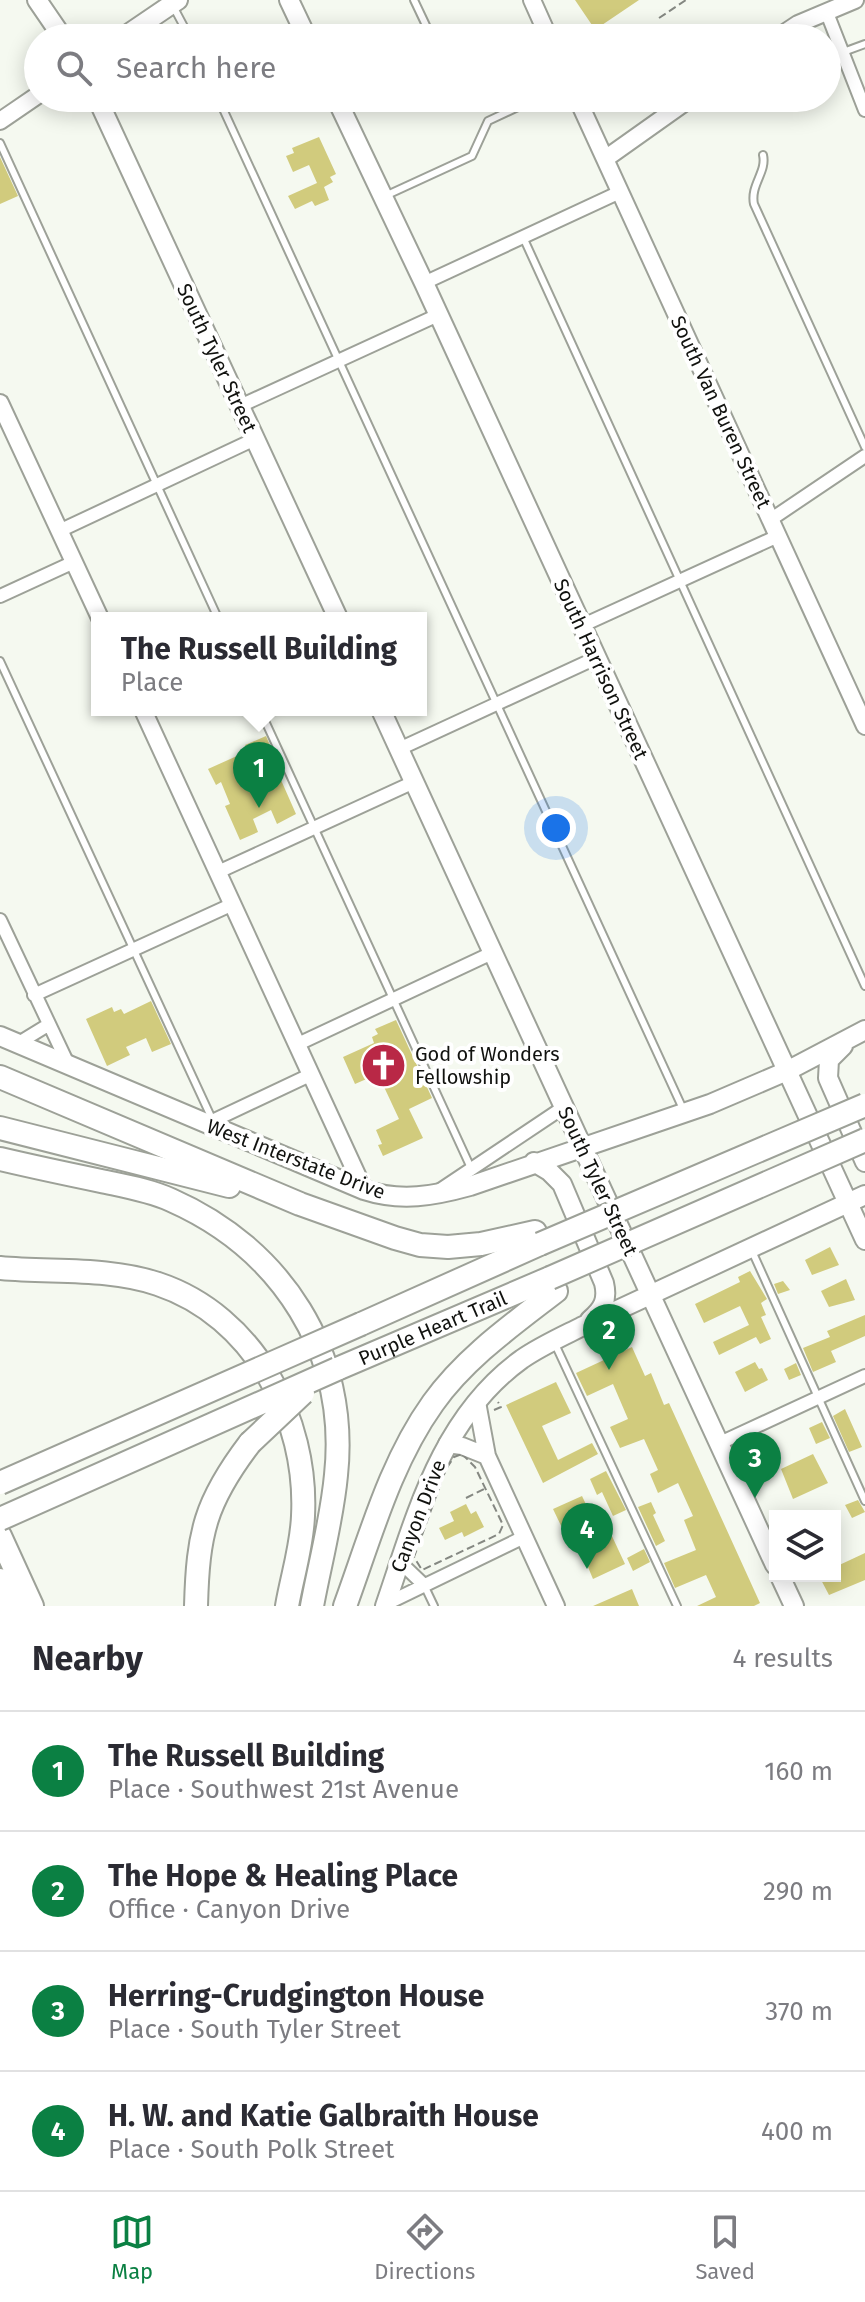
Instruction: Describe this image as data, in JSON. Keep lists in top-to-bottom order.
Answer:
{
  "streets": {
    "highway": ["Purple Heart Trail"],
    "main road": [
      "South Tyler Street",
      "South Harrison Street",
      "West Interstate Drive",
      "Canyon Drive"
    ],
    "street": ["South Van Buren Street"]
  },
  "crossings": [
    ["South Tyler Street", "West Interstate Drive"],
    ["South Tyler Street", "Canyon Drive"],
    ["South Harrison Street", "West Interstate Drive"]
  ],
  "places": {
    "church": ["God of Wonders Fellowship"]
  },
  "page": {
    "search": "Search here",
    "popup": ["The Russell Building", "Place"],
    "pins": [
      "1",
      "2",
      "3",
      "4"
    ],
    "heading": ["Nearby", "4 results"],
    "list": [
      {
        "mark": "1",
        "name": "The Russell Building",
        "note": "Place · Southwest 21st Avenue",
        "value": "160 m"
      },
      {
        "mark": "2",
        "name": "The Hope & Healing Place",
        "note": "Office · Canyon Drive",
        "value": "290 m"
      },
      {
        "mark": "3",
        "name": "Herring-Crudgington House",
        "note": "Place · South Tyler Street",
        "value": "370 m"
      },
      {
        "mark": "4",
        "name": "H. W. and Katie Galbraith House",
        "note": "Place · South Polk Street",
        "value": "400 m"
      }
    ],
    "nav": ["Map", "Directions", "Saved"]
  }
}
